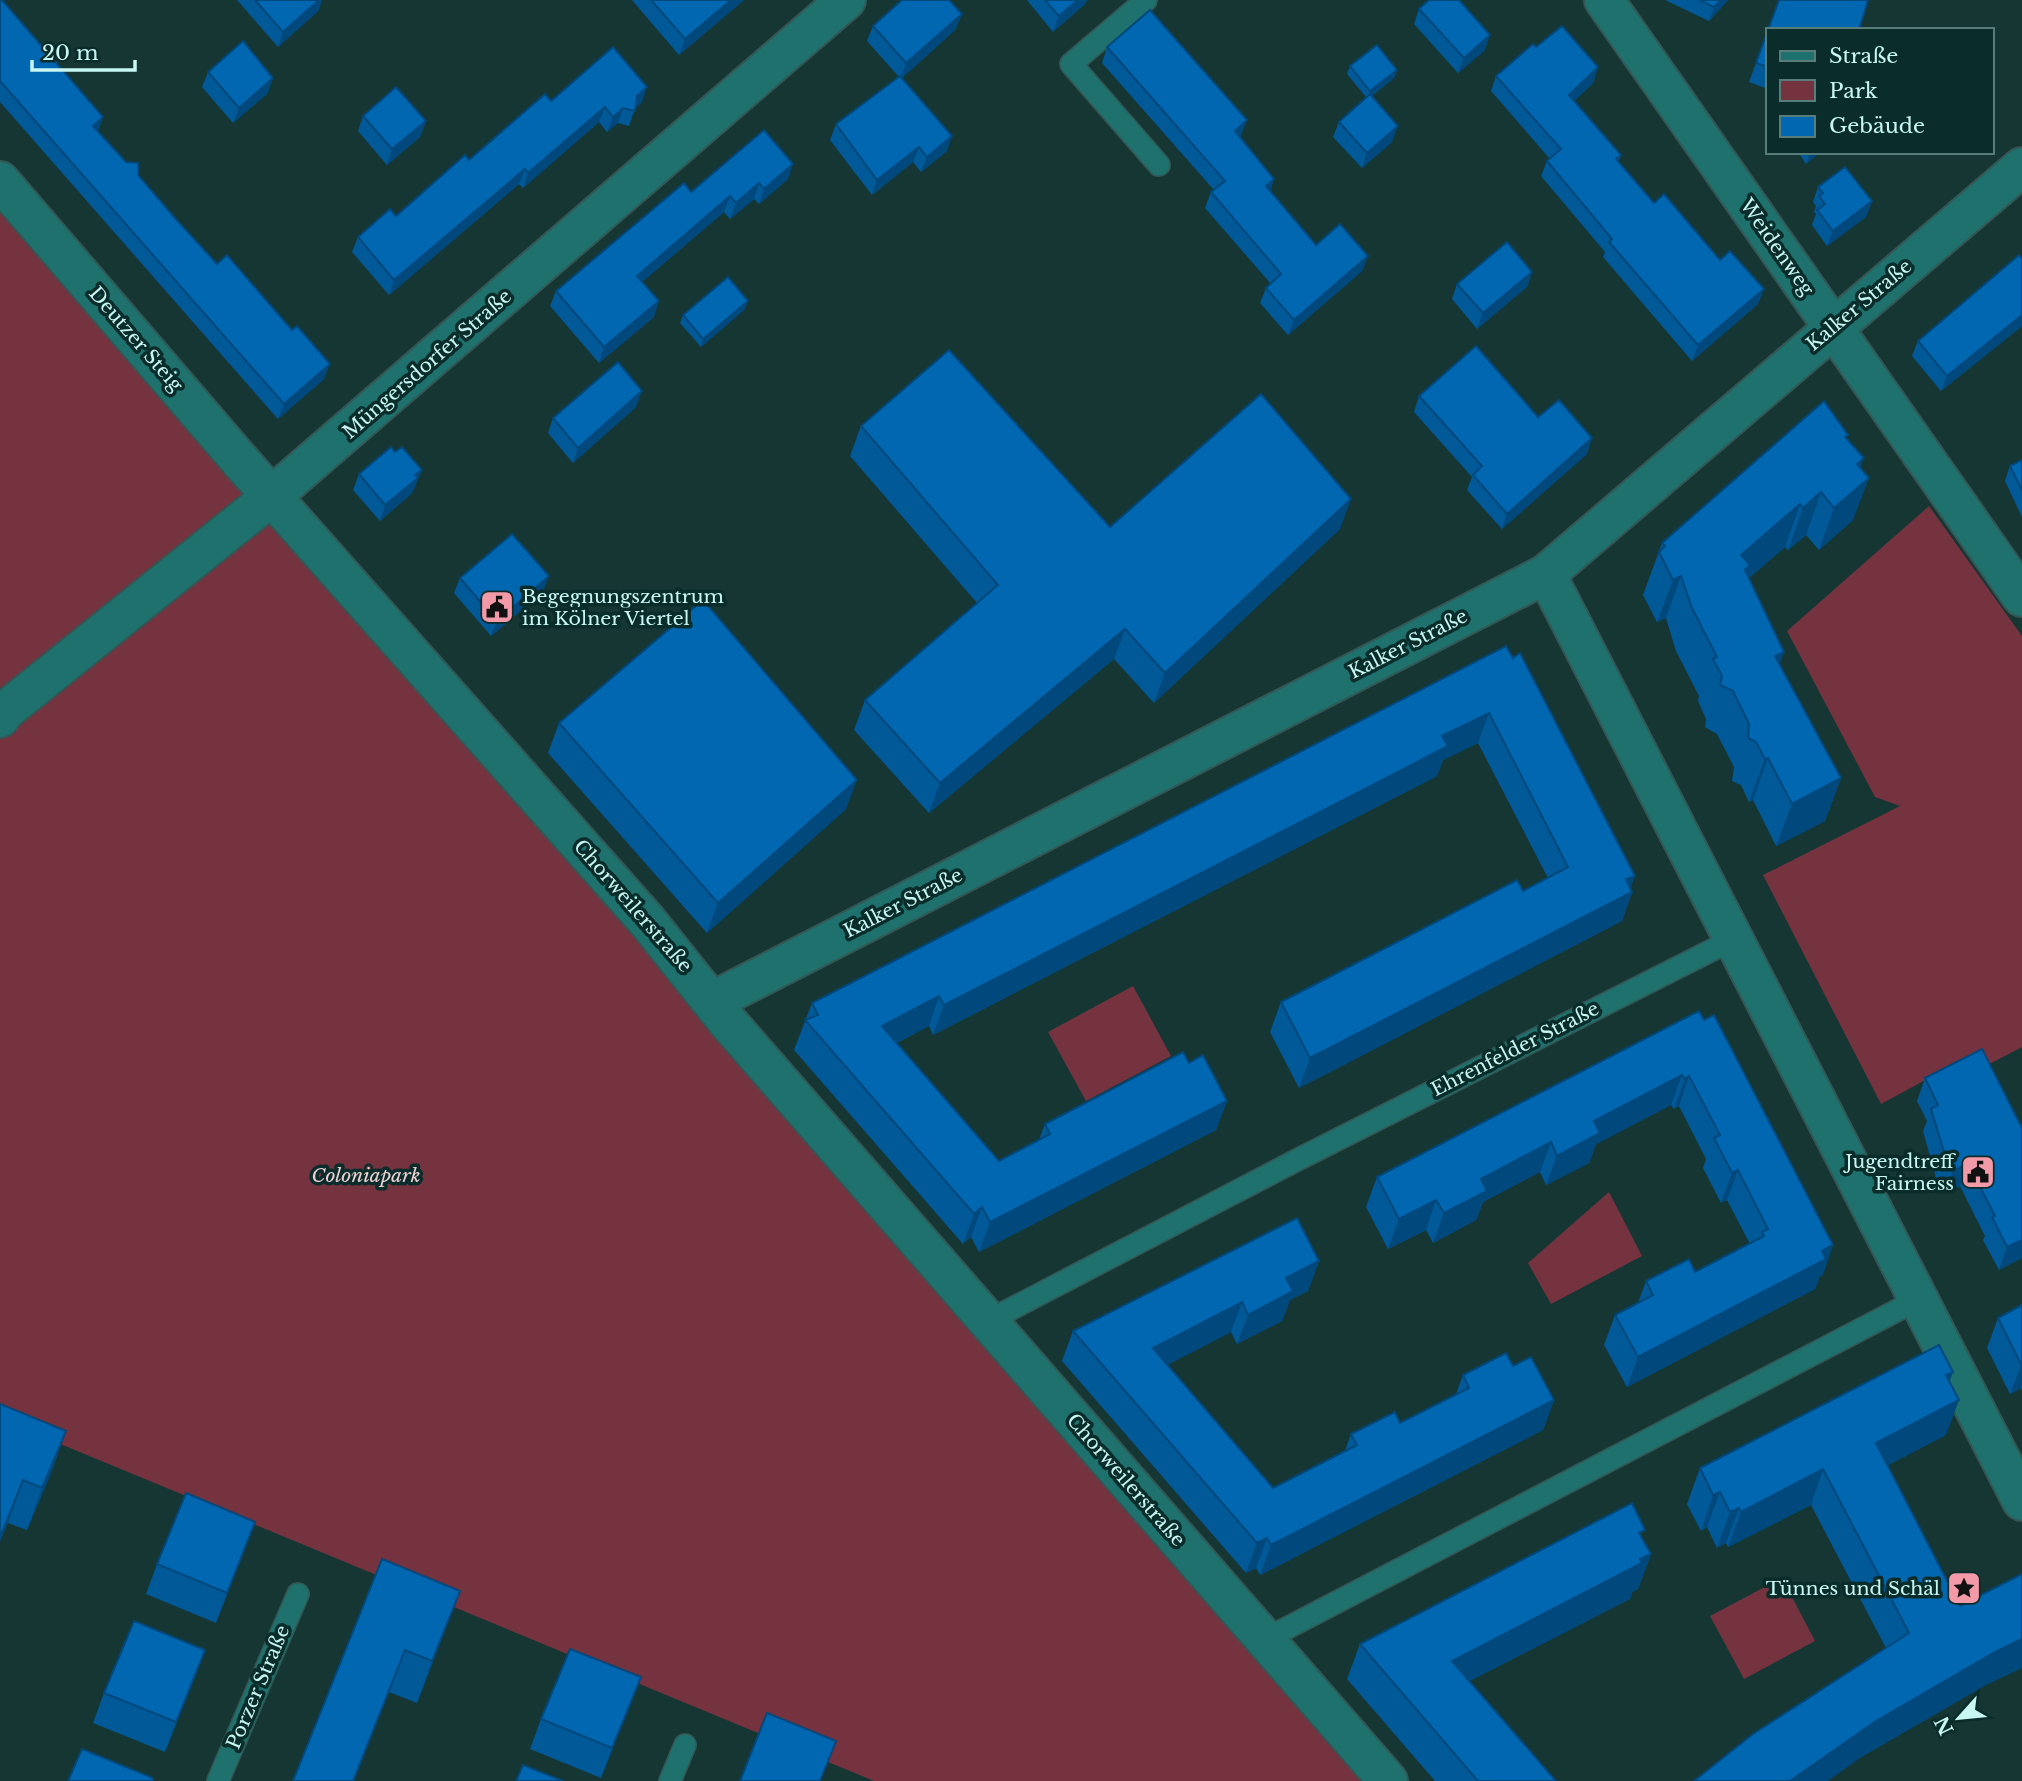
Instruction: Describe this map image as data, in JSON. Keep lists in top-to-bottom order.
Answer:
{
  "streets": {
    "street": [
      "Weidenweg",
      "Kalker Straße",
      "Deutzer Steig",
      "Müngersdorfer Straße",
      "Chorweilerstraße"
    ],
    "lane": ["Ehrenfelder Straße", "Porzer Straße"]
  },
  "crossings": [
    ["Weidenweg", "Kalker Straße"],
    ["Kalker Straße", "Chorweilerstraße"],
    ["Deutzer Steig", "Müngersdorfer Straße"],
    ["Deutzer Steig", "Chorweilerstraße"],
    ["Müngersdorfer Straße", "Chorweilerstraße"],
    ["Chorweilerstraße", "Ehrenfelder Straße"]
  ],
  "parks": ["Coloniapark"],
  "places": {
    "public building": ["Begegnungszentrum im Kölner Viertel", "Jugendtreff Fairness"],
    "place": ["Tünnes und Schäl"]
  },
  "legend": ["Straße", "Park", "Gebäude"],
  "scale_bar": "20 m",
  "north": "bottom left"
}
